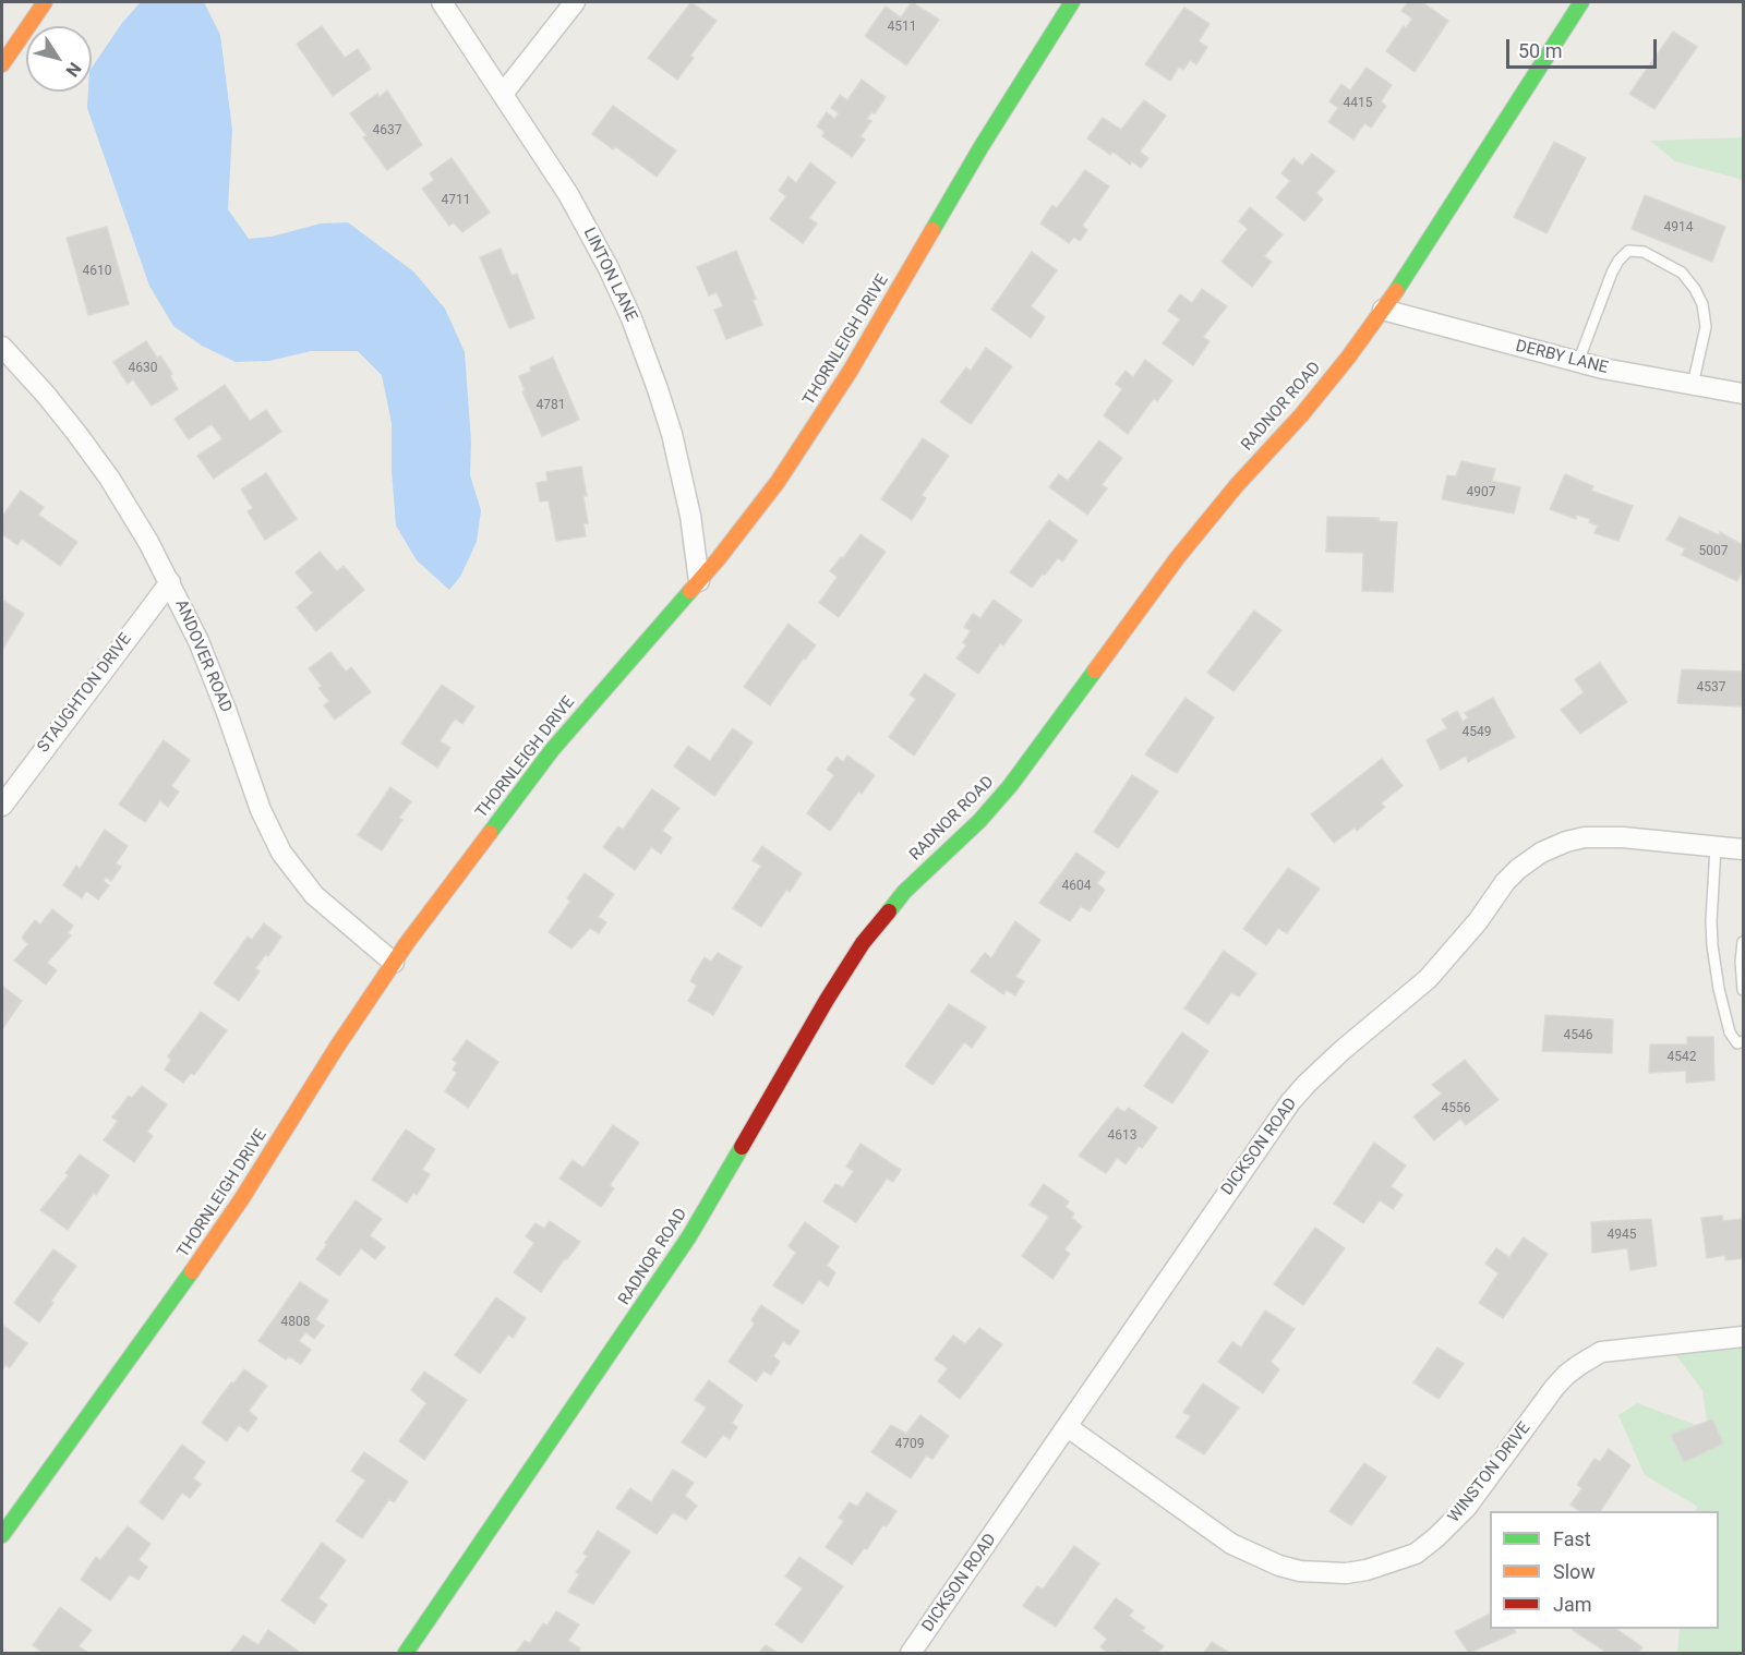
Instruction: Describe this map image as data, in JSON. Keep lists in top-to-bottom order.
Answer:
{
  "streets": {
    "street": [
      "LINTON LANE",
      "THORNLEIGH DRIVE",
      "DERBY LANE",
      "RADNOR ROAD",
      "ANDOVER ROAD",
      "STAUGHTON DRIVE",
      "DICKSON ROAD",
      "WINSTON DRIVE"
    ]
  },
  "crossings": [
    ["LINTON LANE", "THORNLEIGH DRIVE"],
    ["THORNLEIGH DRIVE", "ANDOVER ROAD"],
    ["DERBY LANE", "RADNOR ROAD"],
    ["ANDOVER ROAD", "STAUGHTON DRIVE"],
    ["DICKSON ROAD", "WINSTON DRIVE"]
  ],
  "house_numbers": [
    "4511",
    "4415",
    "4637",
    "4711",
    "4914",
    "4610",
    "4630",
    "4781",
    "4907",
    "5007",
    "4537",
    "4549",
    "4604",
    "4546",
    "4542",
    "4556",
    "4613",
    "4945",
    "4808",
    "4709"
  ],
  "legend": ["Fast", "Slow", "Jam"],
  "scale_bar": "50 m",
  "north": "bottom right"
}
